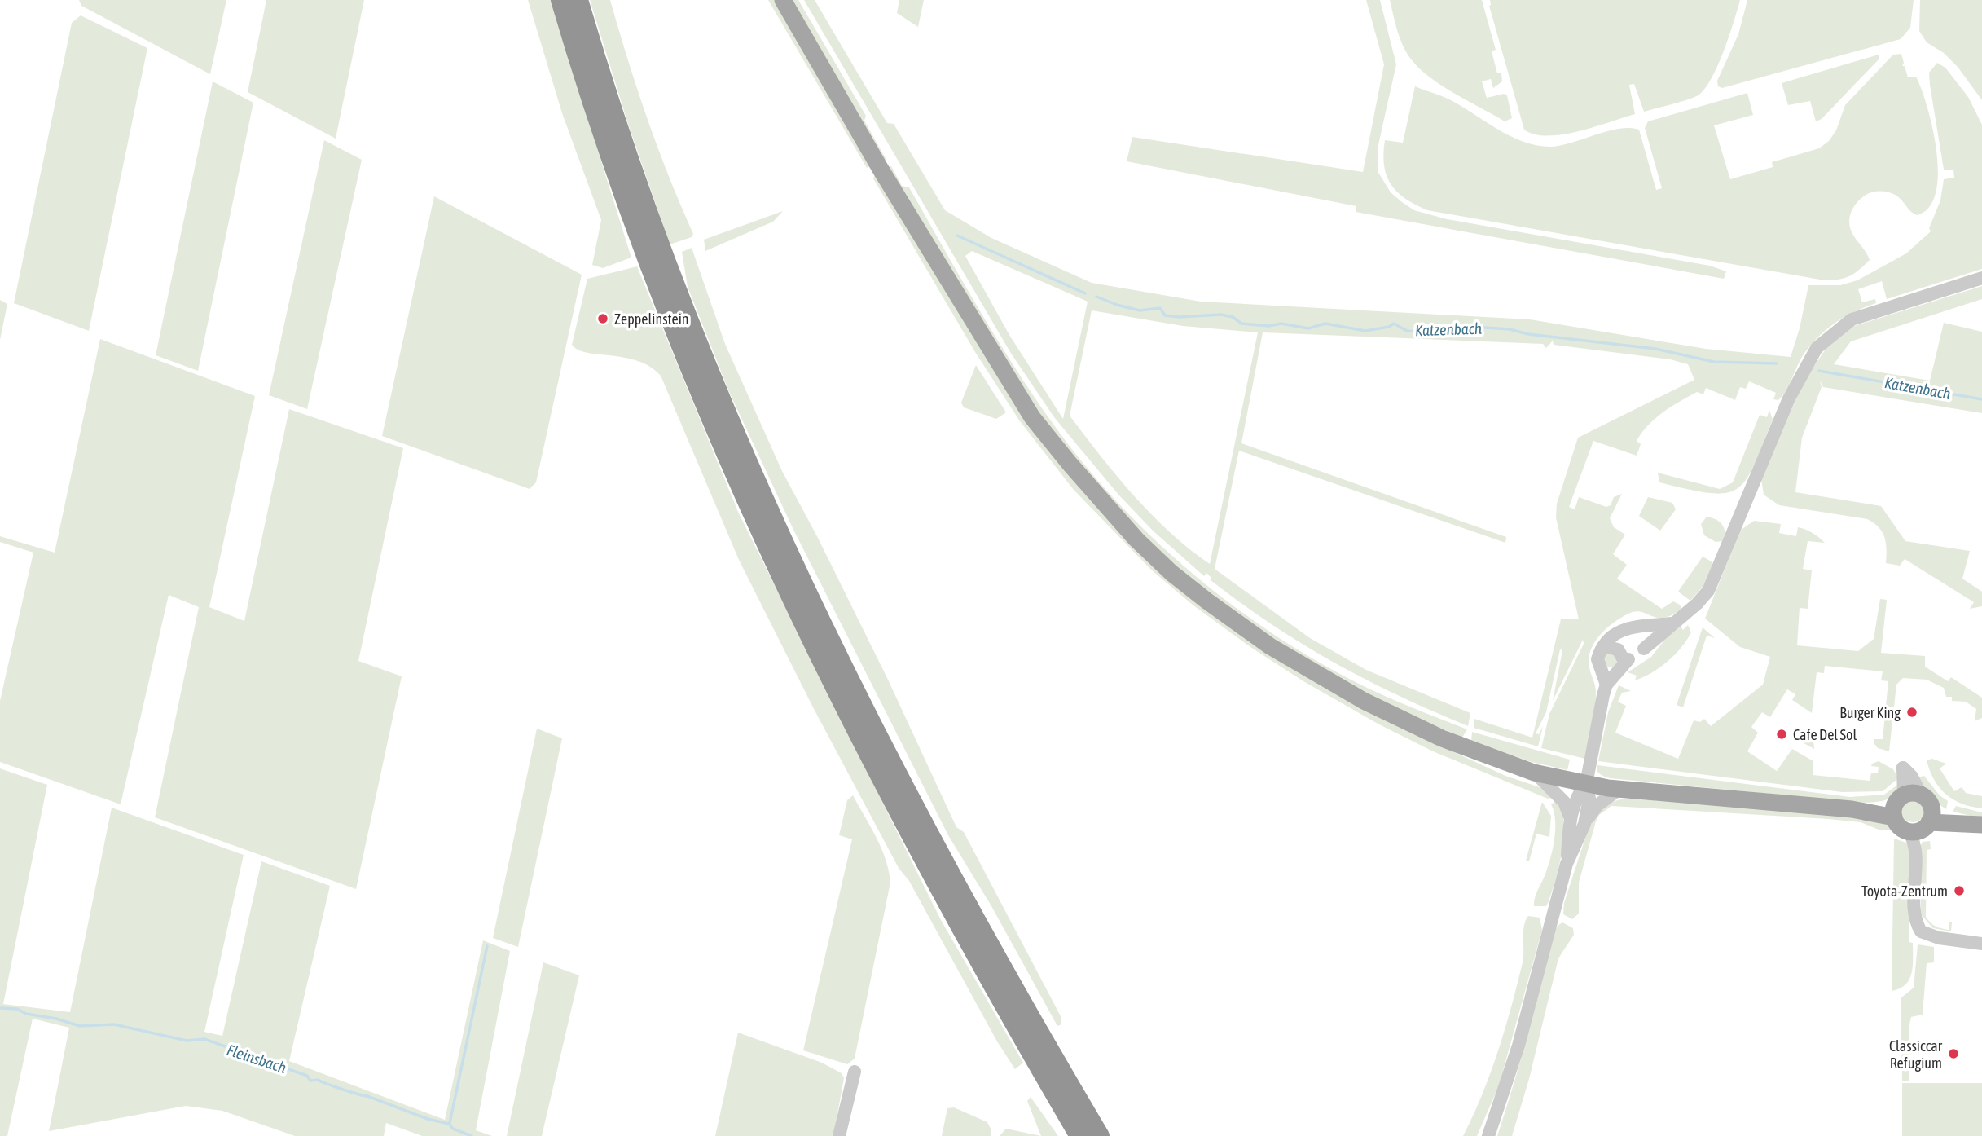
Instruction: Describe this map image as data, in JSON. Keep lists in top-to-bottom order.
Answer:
{
  "water": ["Katzenbach", "Fleinsbach"],
  "places": [
    "Zeppelinstein",
    "Burger King",
    "Cafe Del Sol",
    "Toyota-Zentrum",
    "Classiccar Refugium"
  ]
}
